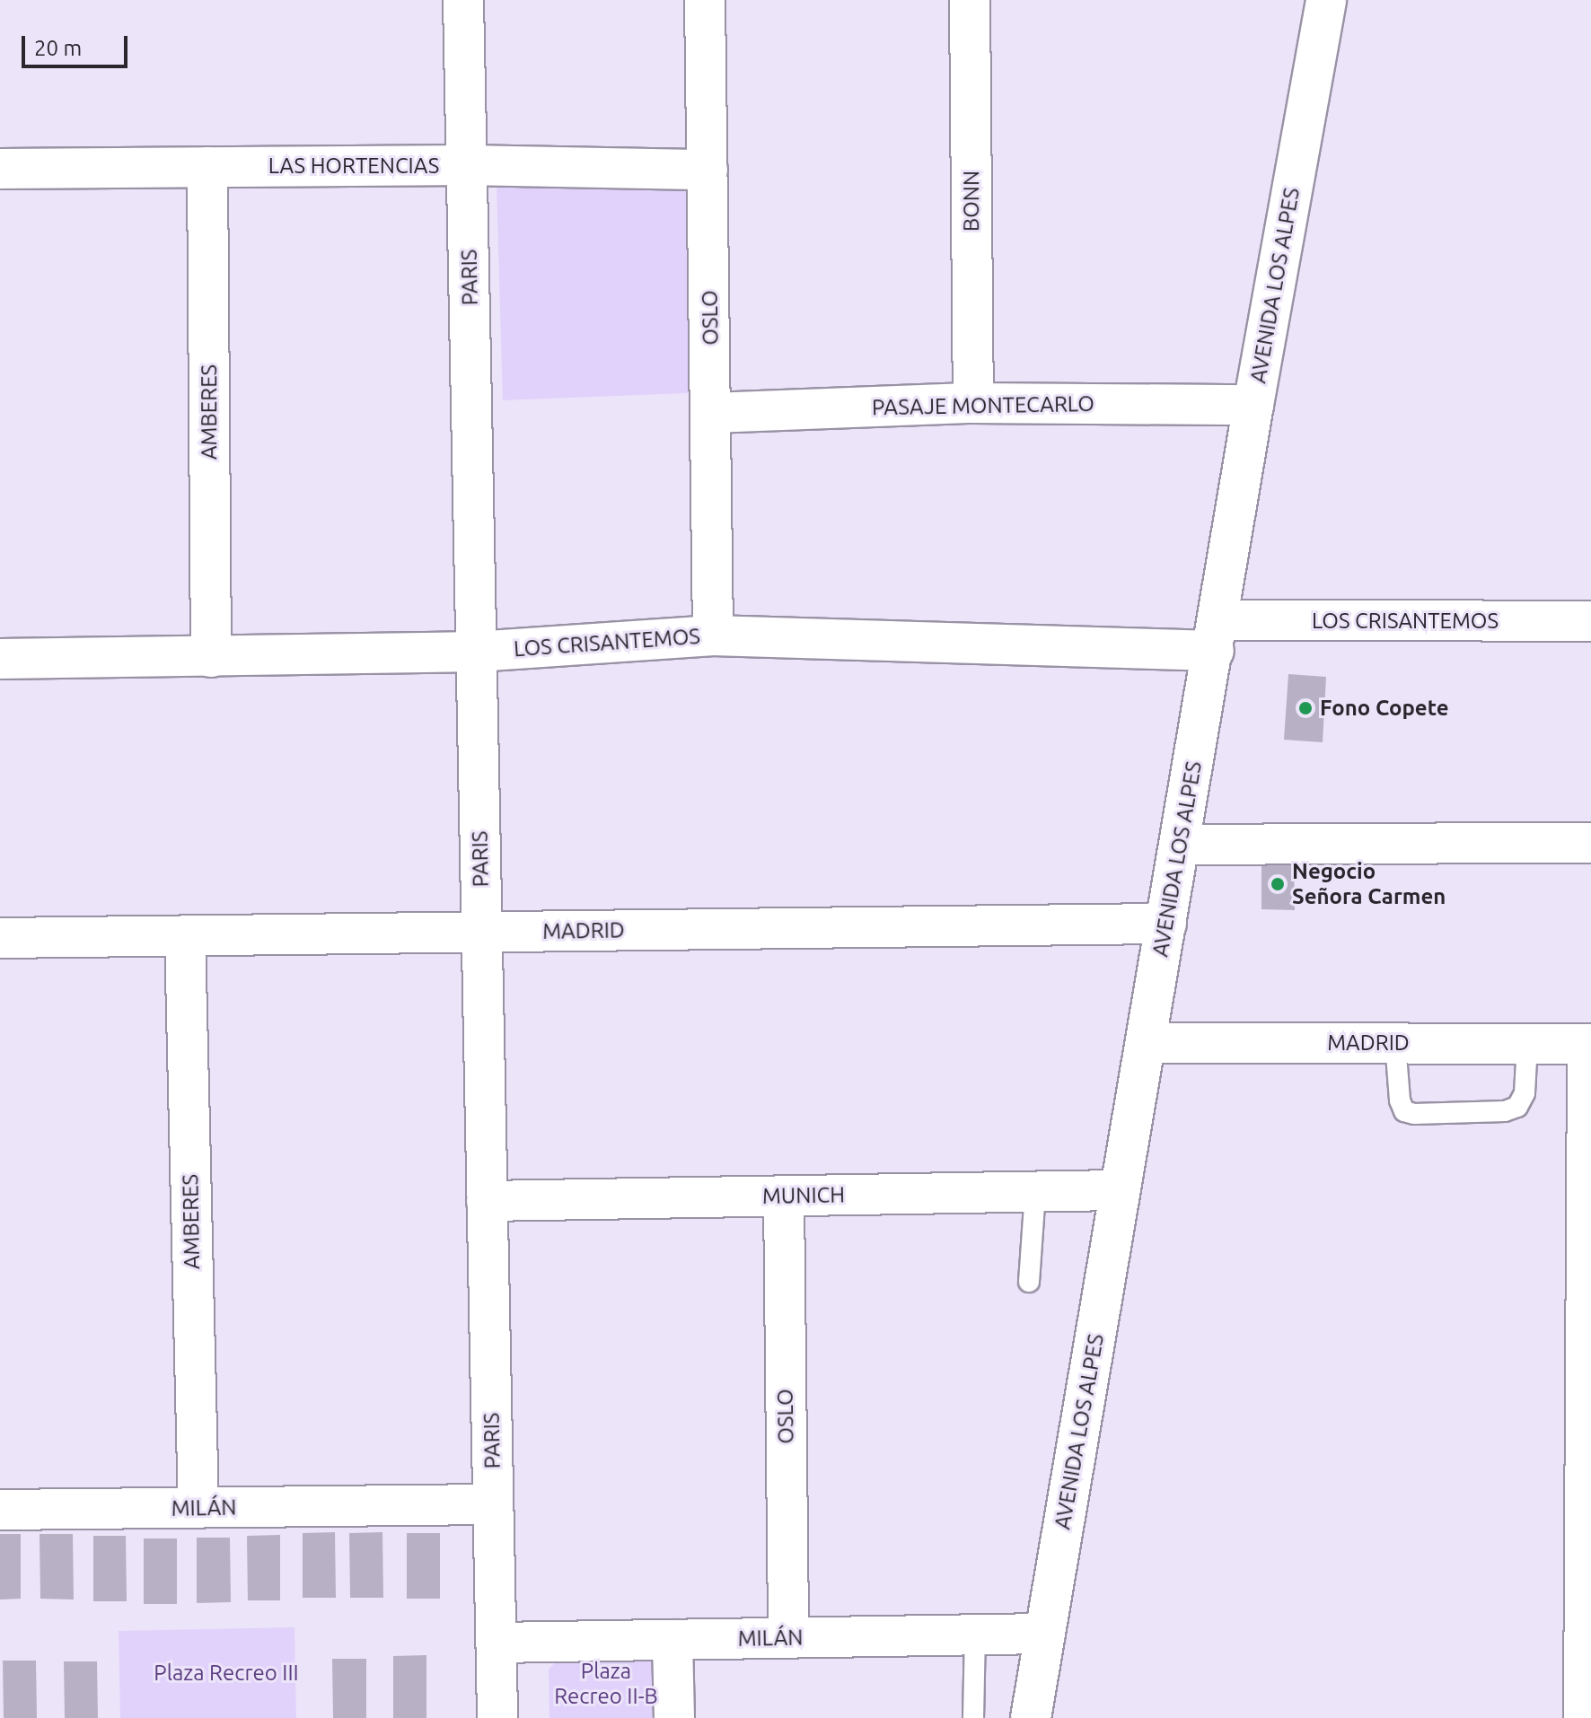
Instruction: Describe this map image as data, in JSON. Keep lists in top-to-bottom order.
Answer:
{
  "streets": {
    "street": [
      "LAS HORTENCIAS",
      "BONN",
      "PARIS",
      "AVENIDA LOS ALPES",
      "OSLO",
      "PASAJE MONTECARLO",
      "AMBERES",
      "LOS CRISANTEMOS",
      "MADRID",
      "MUNICH",
      "MILÁN"
    ]
  },
  "crossings": [
    ["LAS HORTENCIAS", "PARIS"],
    ["LAS HORTENCIAS", "OSLO"],
    ["LAS HORTENCIAS", "AMBERES"],
    ["BONN", "PASAJE MONTECARLO"],
    ["PARIS", "LOS CRISANTEMOS"],
    ["PARIS", "MADRID"],
    ["PARIS", "MUNICH"],
    ["PARIS", "MILÁN"],
    ["AVENIDA LOS ALPES", "PASAJE MONTECARLO"],
    ["AVENIDA LOS ALPES", "LOS CRISANTEMOS"],
    ["AVENIDA LOS ALPES", "MADRID"],
    ["AVENIDA LOS ALPES", "MUNICH"],
    ["AVENIDA LOS ALPES", "MILÁN"],
    ["OSLO", "PASAJE MONTECARLO"],
    ["OSLO", "LOS CRISANTEMOS"],
    ["OSLO", "MUNICH"],
    ["OSLO", "MILÁN"],
    ["AMBERES", "LOS CRISANTEMOS"],
    ["AMBERES", "MADRID"],
    ["AMBERES", "MILÁN"]
  ],
  "parks": ["Plaza Recreo II-B", "Plaza Recreo III"],
  "places": ["Fono Copete", "Negocio Señora Carmen"],
  "scale_bar": "20 m"
}
